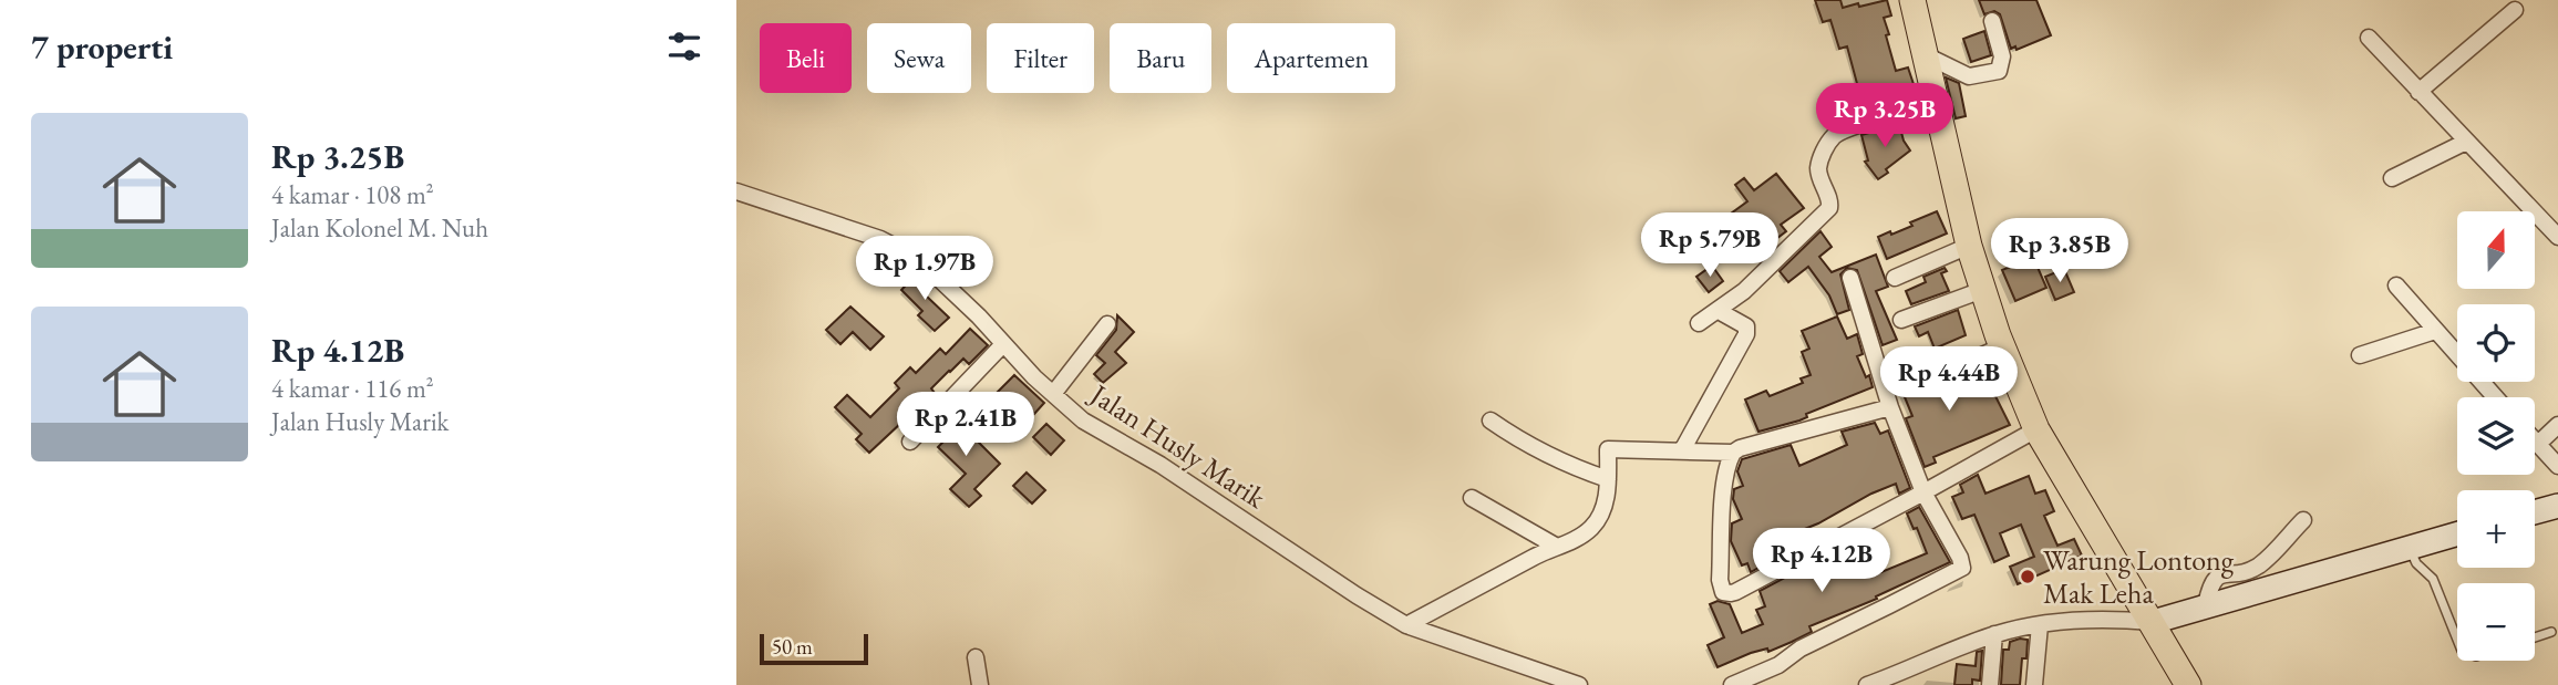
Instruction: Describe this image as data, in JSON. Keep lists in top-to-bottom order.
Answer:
{
  "streets": {
    "street": ["Jalan Husly Marik"]
  },
  "places": ["Warung Lontong Mak Leha"],
  "scale_bar": "50 m",
  "north": "top",
  "page": {
    "heading": "7 properti",
    "chip": [
      "Beli",
      "Sewa",
      "Filter",
      "Baru",
      "Apartemen"
    ],
    "price": [
      "Rp 3.25B",
      "Rp 5.79B",
      "Rp 3.85B",
      "Rp 1.97B",
      "Rp 4.44B",
      "Rp 2.41B",
      "Rp 4.12B"
    ],
    "list": [
      {
        "name": "Rp 3.25B",
        "note": "4 kamar · 108 m² · Jalan Kolonel M. Nuh"
      },
      {
        "name": "Rp 4.12B",
        "note": "4 kamar · 116 m² · Jalan Husly Marik"
      }
    ],
    "map_buttons": ["+", "−"],
    "scale": "50 m"
  }
}
